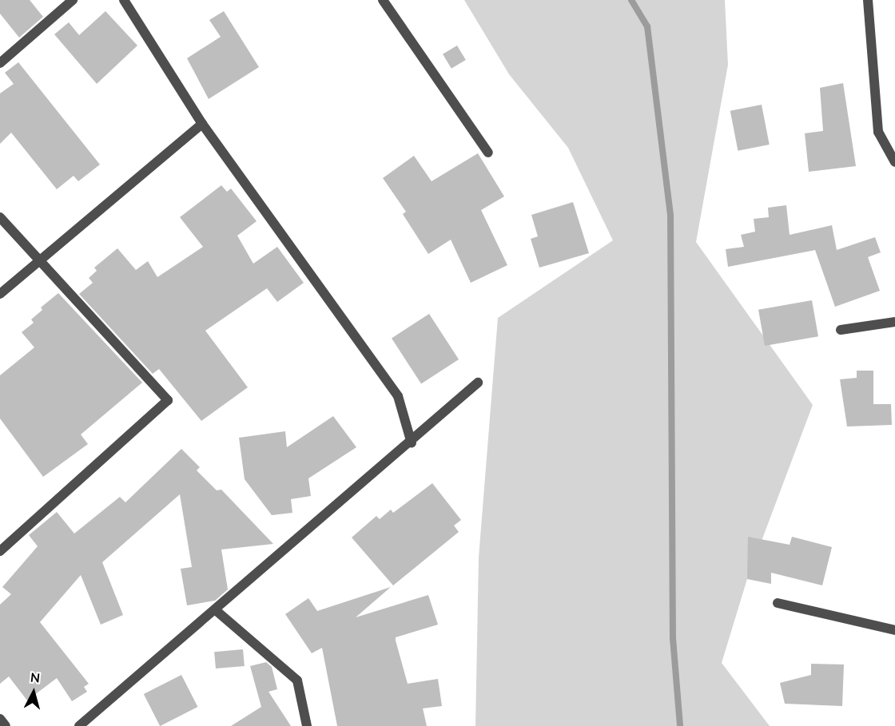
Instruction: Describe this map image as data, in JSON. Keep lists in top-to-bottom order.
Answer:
{
  "north": "top"
}
